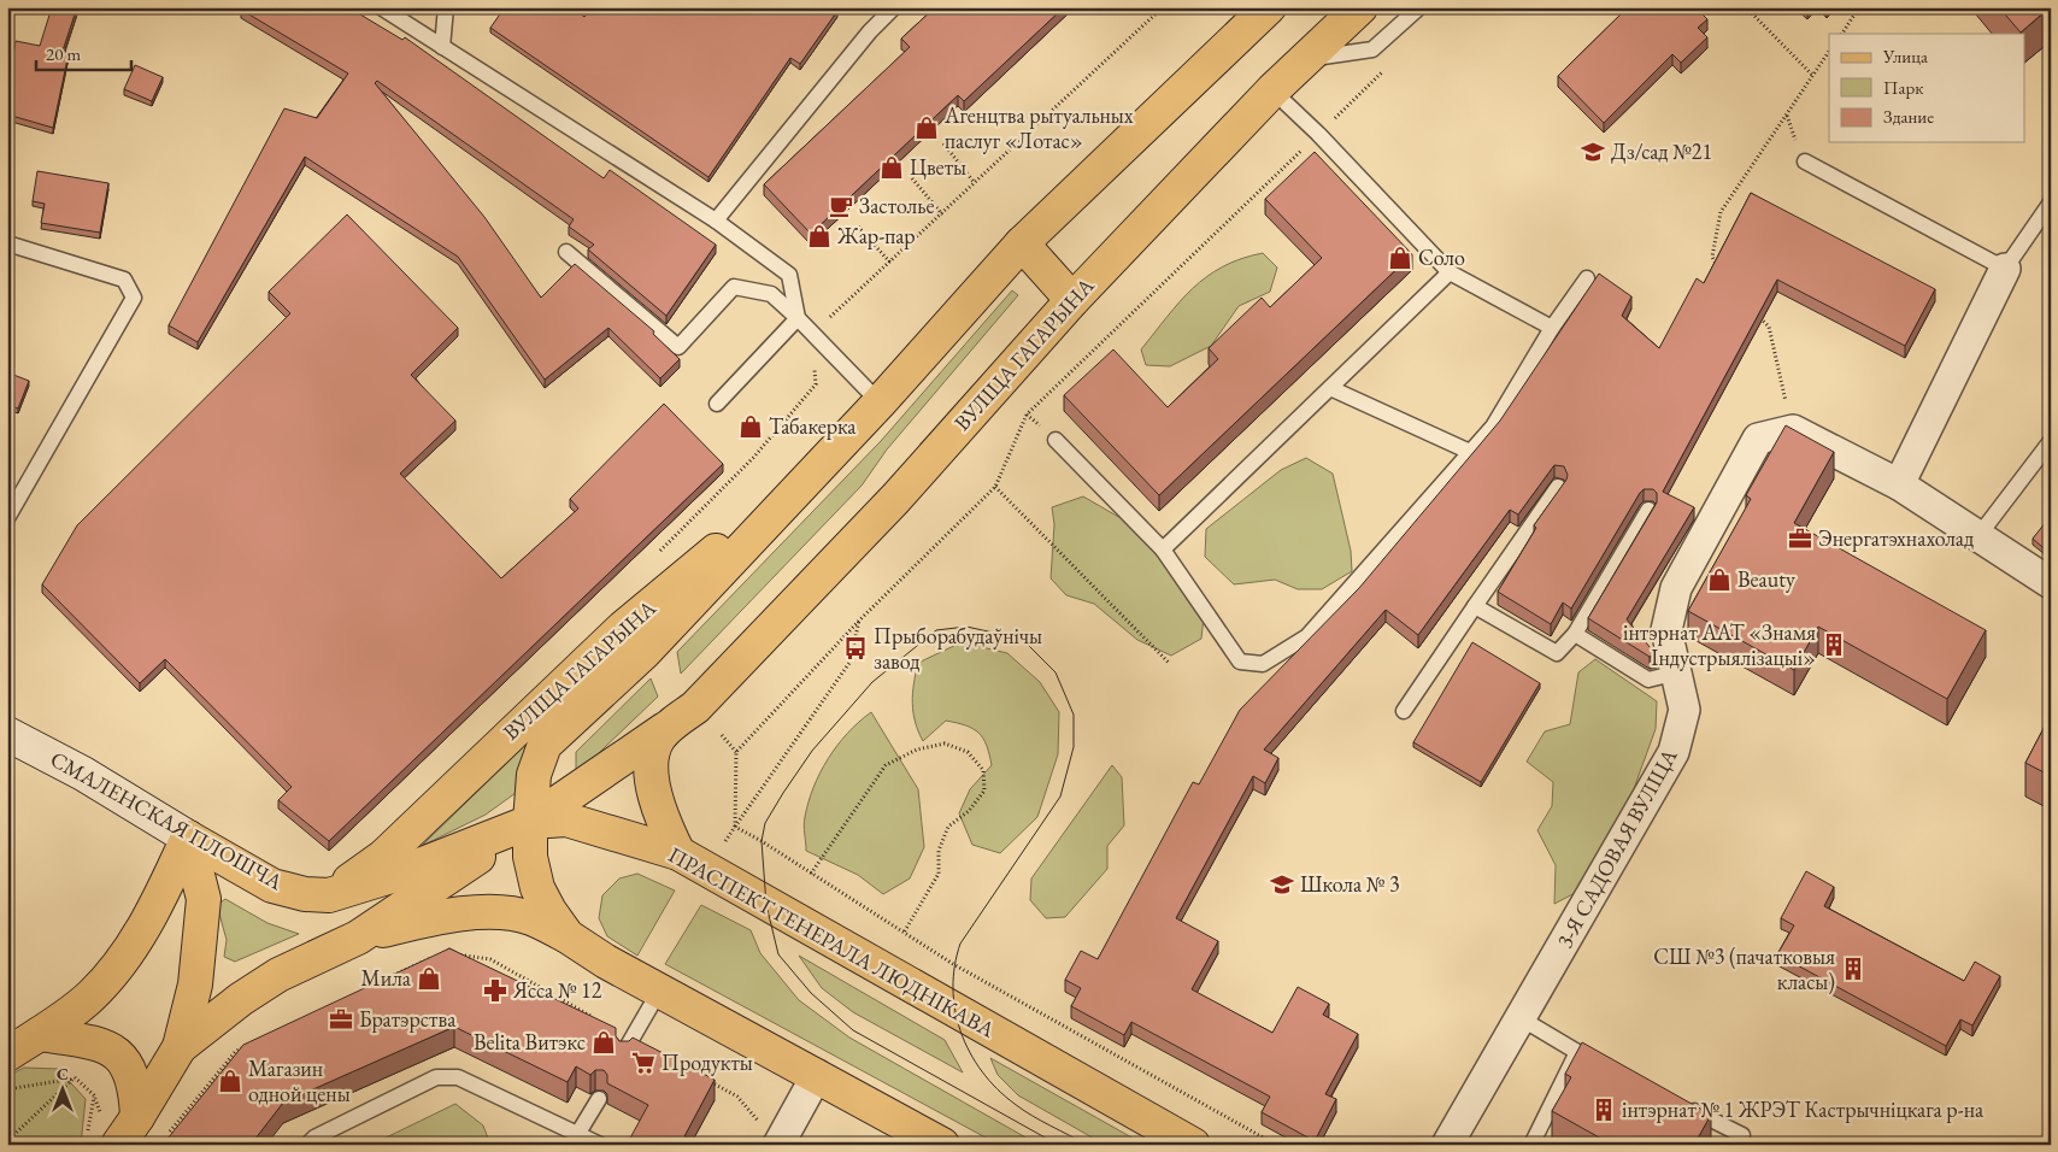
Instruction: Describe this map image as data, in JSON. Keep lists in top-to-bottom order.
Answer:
{
  "streets": {
    "main road": ["ВУЛІЦА ГАГАРЫНА", "СМАЛЕНСКАЯ ПЛОШЧА", "ПРАСПЕКТ ГЕНЕРАЛА ЛЮДНІКАВА"],
    "street": ["3-Я САДОВАЯ ВУЛІЦА"]
  },
  "crossings": [
    ["ВУЛІЦА ГАГАРЫНА", "СМАЛЕНСКАЯ ПЛОШЧА"],
    ["ВУЛІЦА ГАГАРЫНА", "ПРАСПЕКТ ГЕНЕРАЛА ЛЮДНІКАВА"]
  ],
  "places": {
    "shop": [
      "Агенцтва рытуальных паслуг «Лотас»",
      "Цветы",
      "Жар-пар",
      "Соло",
      "Табакерка",
      "Beauty",
      "Мила",
      "Belita Витэкс",
      "Магазин одной цены"
    ],
    "school or university": ["Дз/сад №21", "Школа № 3"],
    "cafe": ["Застолье"],
    "office": ["Энергатэхнахолад", "Братэрства"],
    "building": ["інтэрнат ААТ «Знамя Індустрыялізацыі»", "СШ №3 (пачатковыя класы)", "інтэрнат № 1 ЖРЭТ Кастрычніцкага р-на"],
    "bus stop": ["Прыборабудаўнічы завод"],
    "pharmacy": ["Ясса № 12"],
    "supermarket": ["Продукты"]
  },
  "legend": ["Улица", "Парк", "Здание"],
  "scale_bar": "20 m",
  "north": "top"
}
